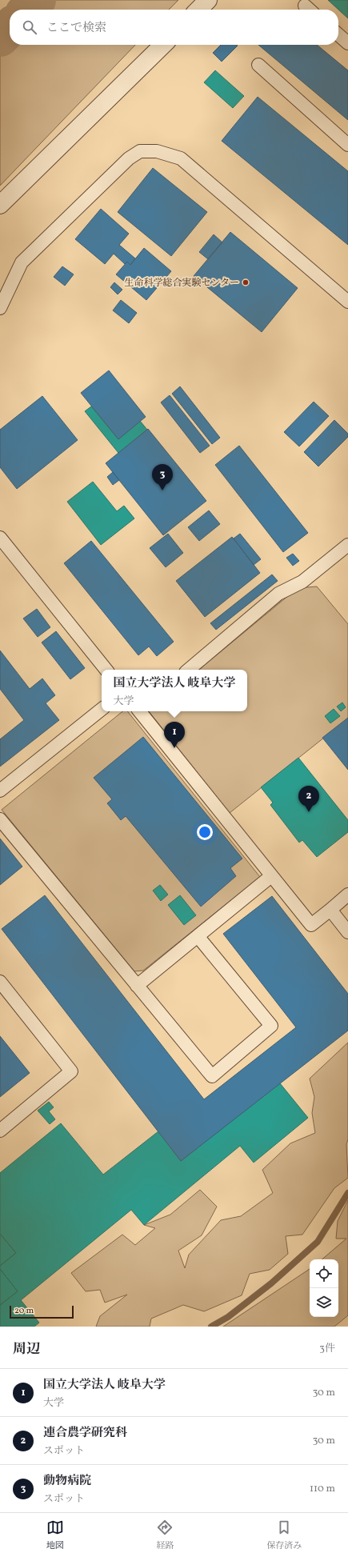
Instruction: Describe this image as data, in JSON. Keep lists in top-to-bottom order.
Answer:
{
  "places": ["生命科学総合実験センター"],
  "scale_bar": "20 m",
  "page": {
    "search": "ここで検索",
    "pins": ["3", "1", "2"],
    "popup": ["国立大学法人 岐阜大学", "大学"],
    "scale": "20 m",
    "heading": ["周辺", "3件"],
    "list": [
      {
        "mark": "1",
        "name": "国立大学法人 岐阜大学",
        "note": "大学",
        "value": "30 m"
      },
      {
        "mark": "2",
        "name": "連合農学研究科",
        "note": "スポット",
        "value": "30 m"
      },
      {
        "mark": "3",
        "name": "動物病院",
        "note": "スポット",
        "value": "110 m"
      }
    ],
    "nav": ["地図", "経路", "保存済み"]
  }
}
